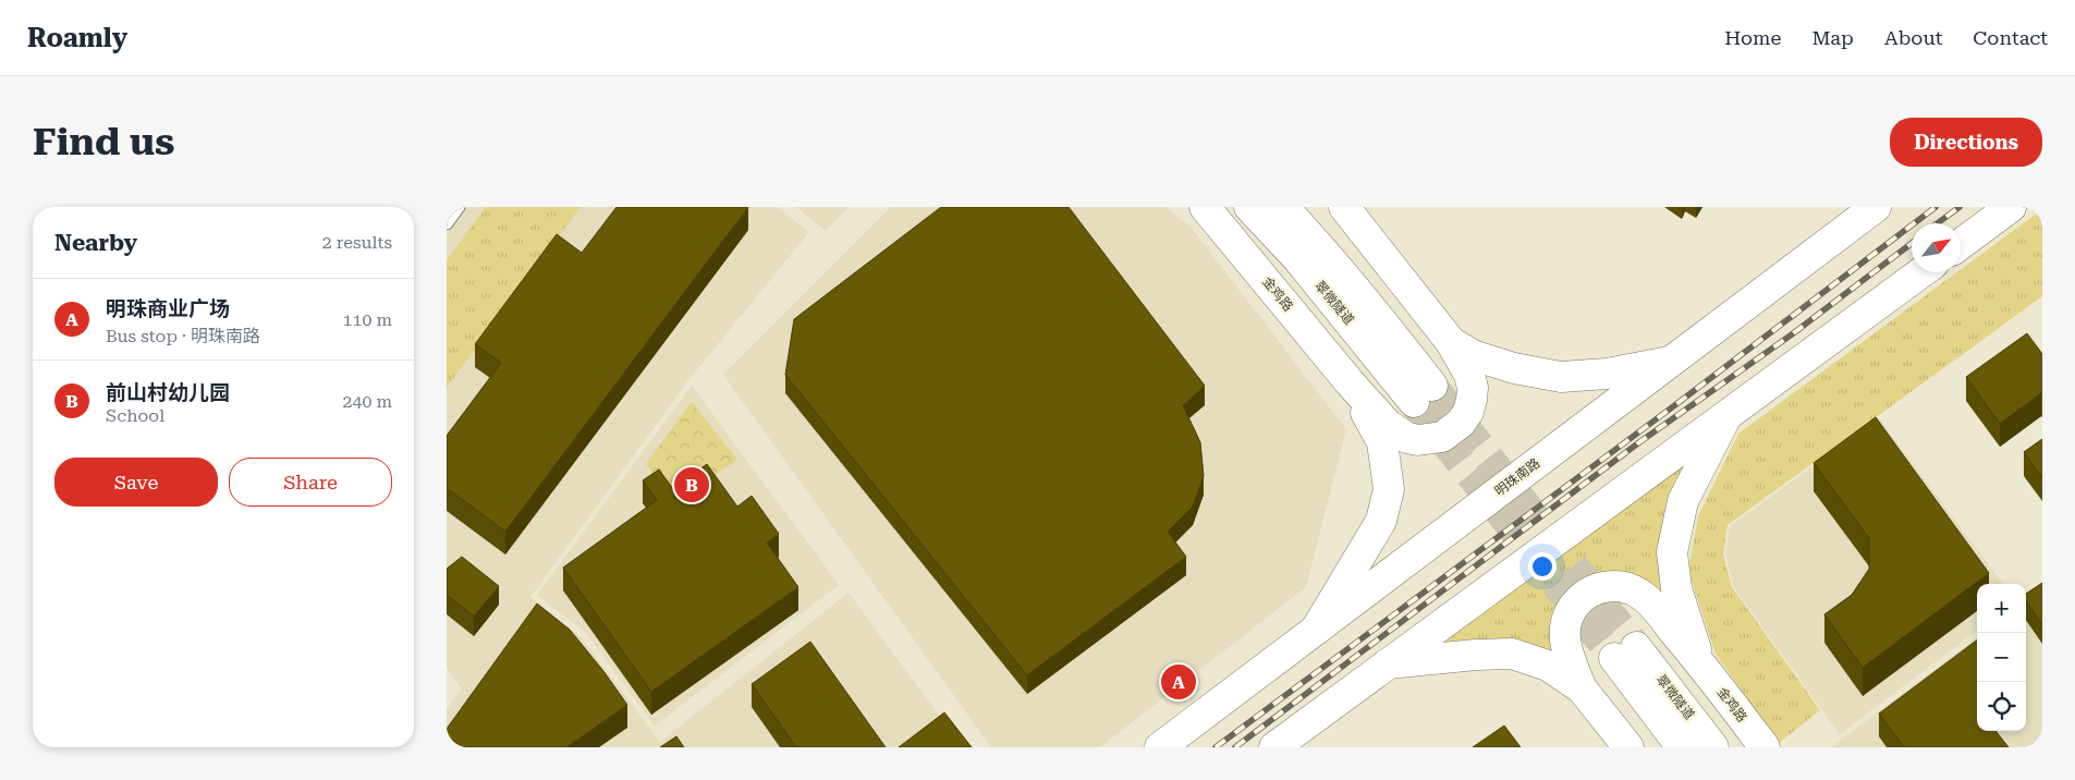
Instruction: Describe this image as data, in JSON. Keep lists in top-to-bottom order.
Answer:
{
  "streets": {
    "main road": ["金鸡路", "翠微隧道", "明珠南路"]
  },
  "north": "top right",
  "page": {
    "header": "Roamly",
    "nav": [
      "Home",
      "Map",
      "About",
      "Contact"
    ],
    "buttons": [
      "Directions",
      ["Save", "Share"]
    ],
    "title": "Find us",
    "heading": ["Nearby", "2 results"],
    "list": [
      {
        "mark": "A",
        "name": "明珠商业广场",
        "note": "Bus stop · 明珠南路",
        "value": "110 m"
      },
      {
        "mark": "B",
        "name": "前山村幼儿园",
        "note": "School",
        "value": "240 m"
      }
    ],
    "pins": ["B", "A"],
    "map_buttons": ["+", "−"]
  }
}
